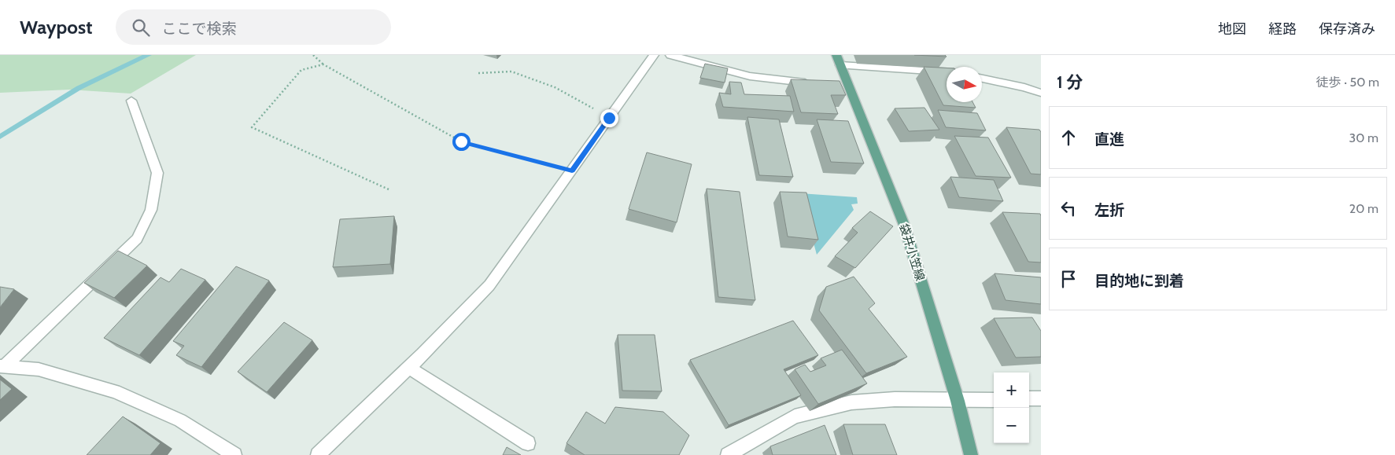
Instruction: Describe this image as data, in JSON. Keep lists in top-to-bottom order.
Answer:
{
  "streets": {
    "main road": ["袋井小笠線"]
  },
  "north": "right",
  "page": {
    "header": "Waypost",
    "search": "ここで検索",
    "nav": ["地図", "経路", "保存済み"],
    "heading": ["1 分", "徒歩 · 50 m"],
    "list": [
      ["直進", "30 m"],
      ["左折", "20 m"],
      "目的地に到着"
    ],
    "map_buttons": ["+", "−"]
  }
}
